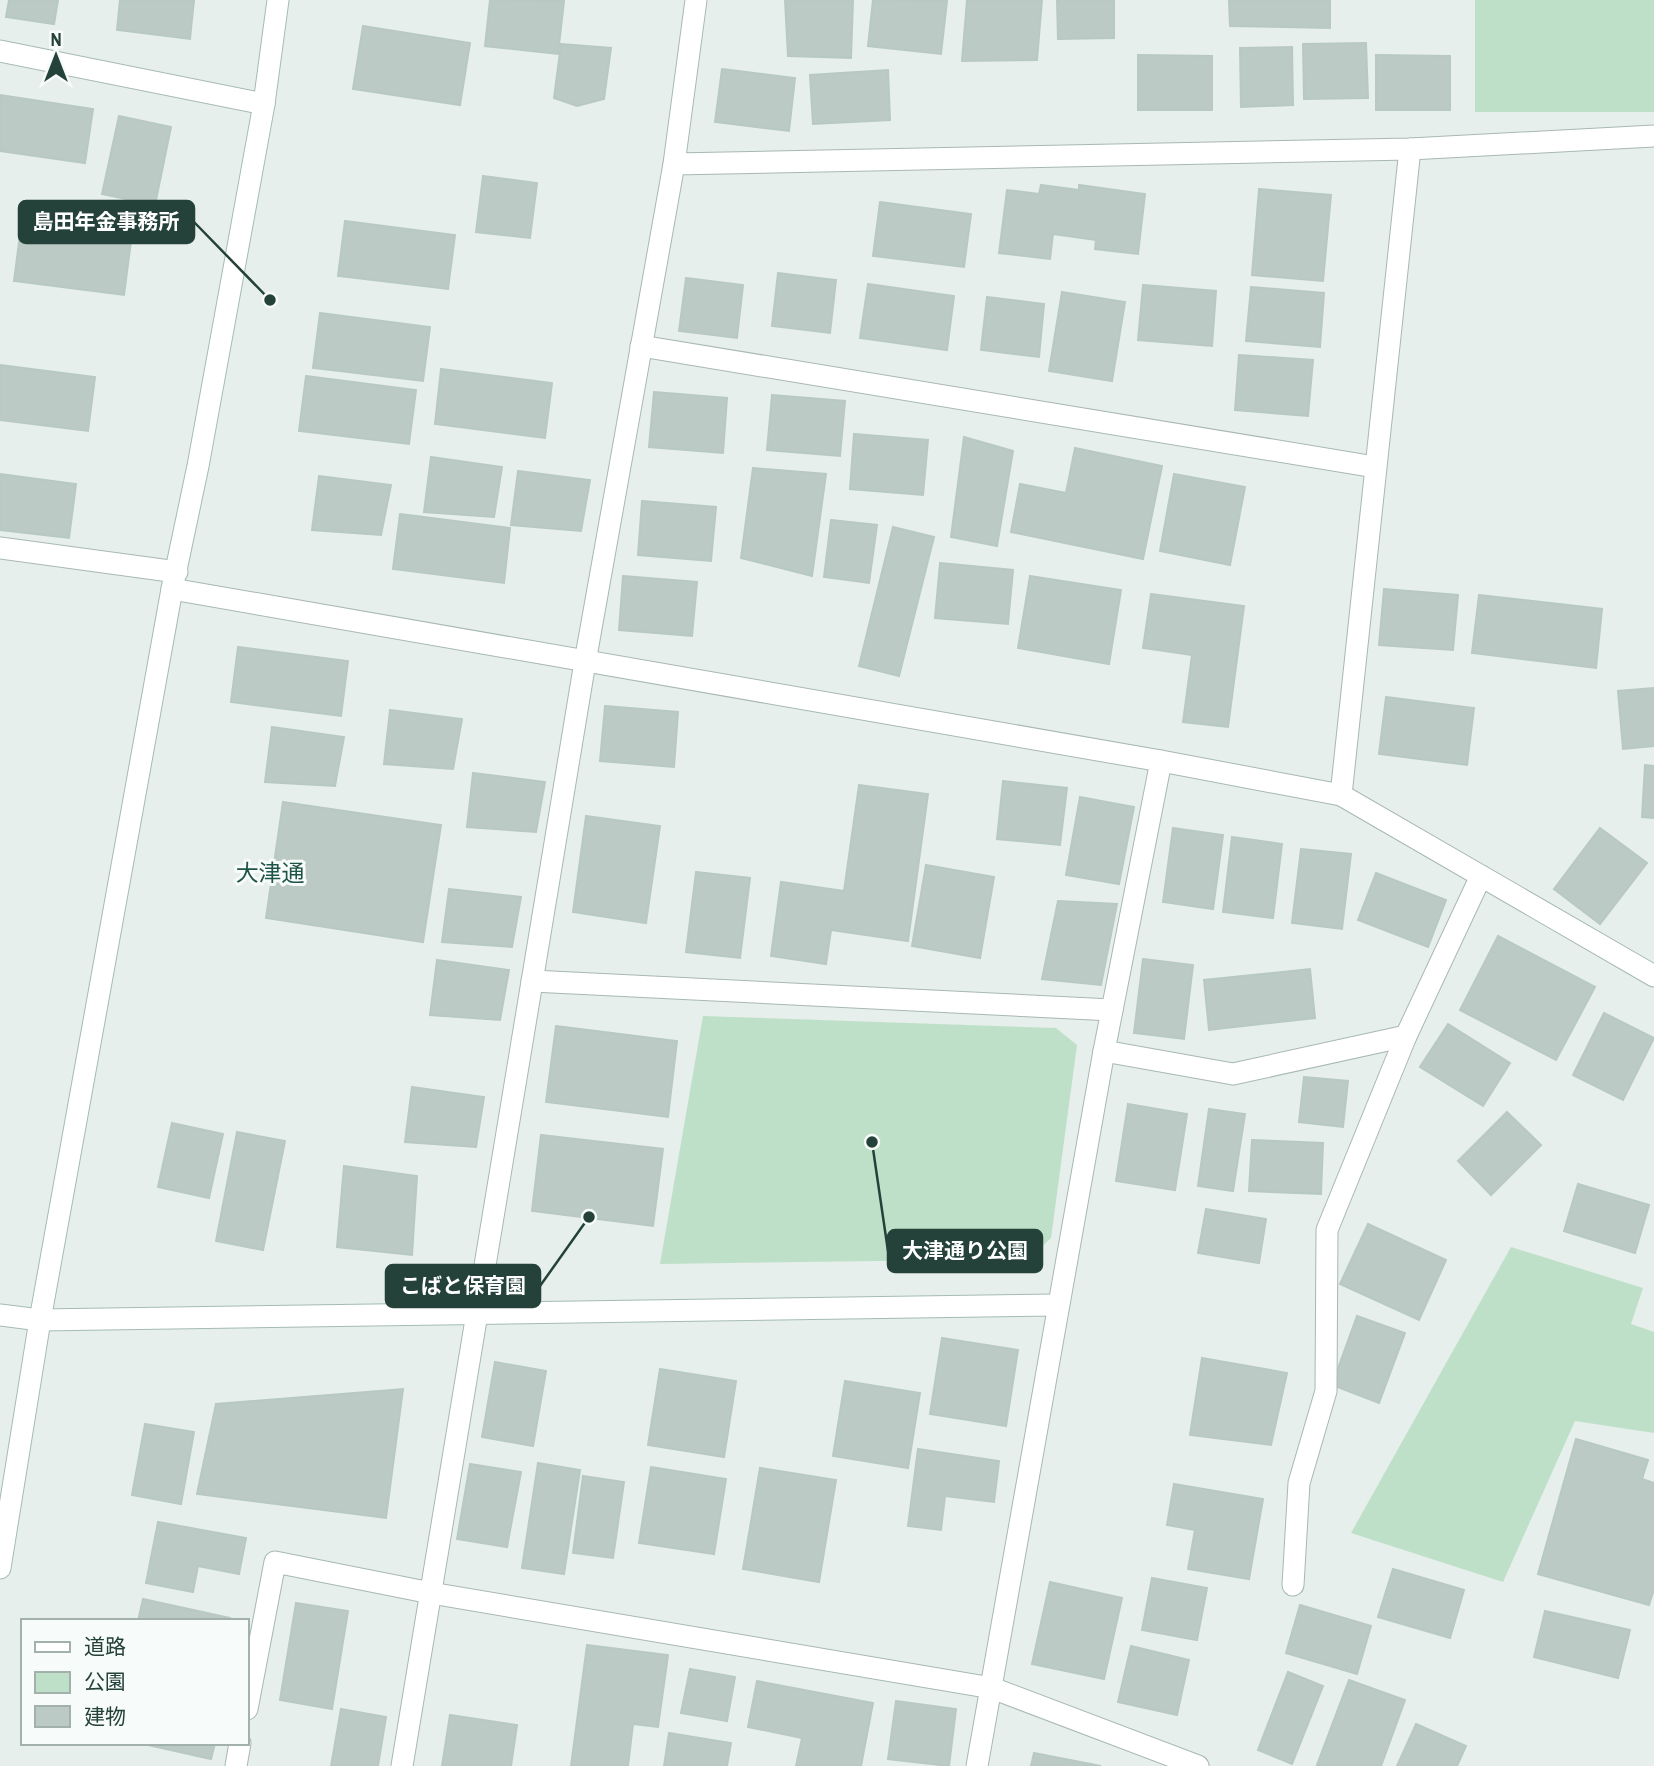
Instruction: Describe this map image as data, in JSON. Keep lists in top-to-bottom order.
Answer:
{
  "districts": ["大津通"],
  "places": ["島田年金事務所", "大津通り公園", "こばと保育園"],
  "legend": ["道路", "公園", "建物"],
  "north": "top"
}
